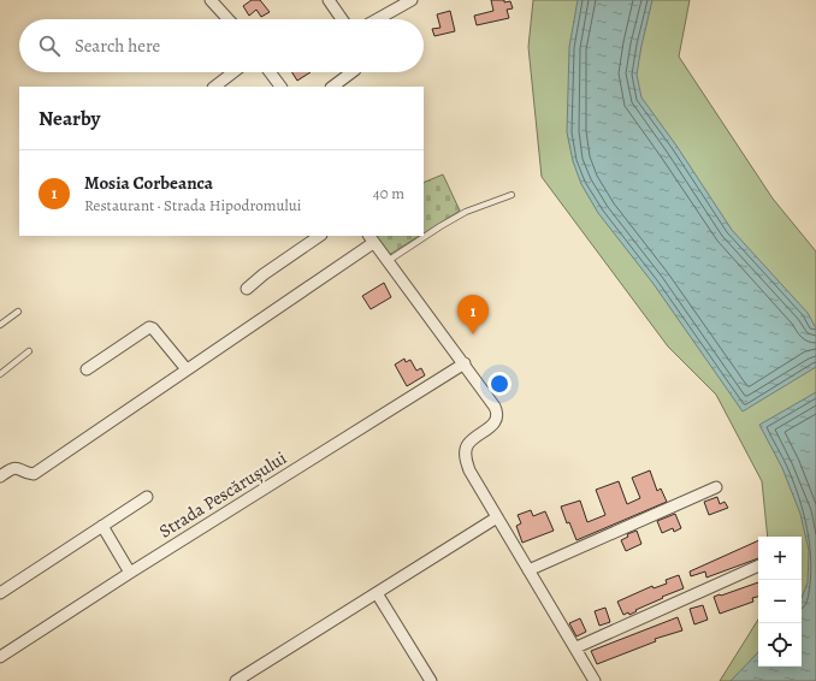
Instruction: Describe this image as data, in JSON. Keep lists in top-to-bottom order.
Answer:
{
  "streets": {
    "street": ["Strada Pescărușului"]
  },
  "page": {
    "search": "Search here",
    "heading": "Nearby",
    "list": [
      {
        "mark": "1",
        "name": "Mosia Corbeanca",
        "note": "Restaurant · Strada Hipodromului",
        "value": "40 m"
      }
    ],
    "pins": "1",
    "map_buttons": ["+", "−"]
  }
}
